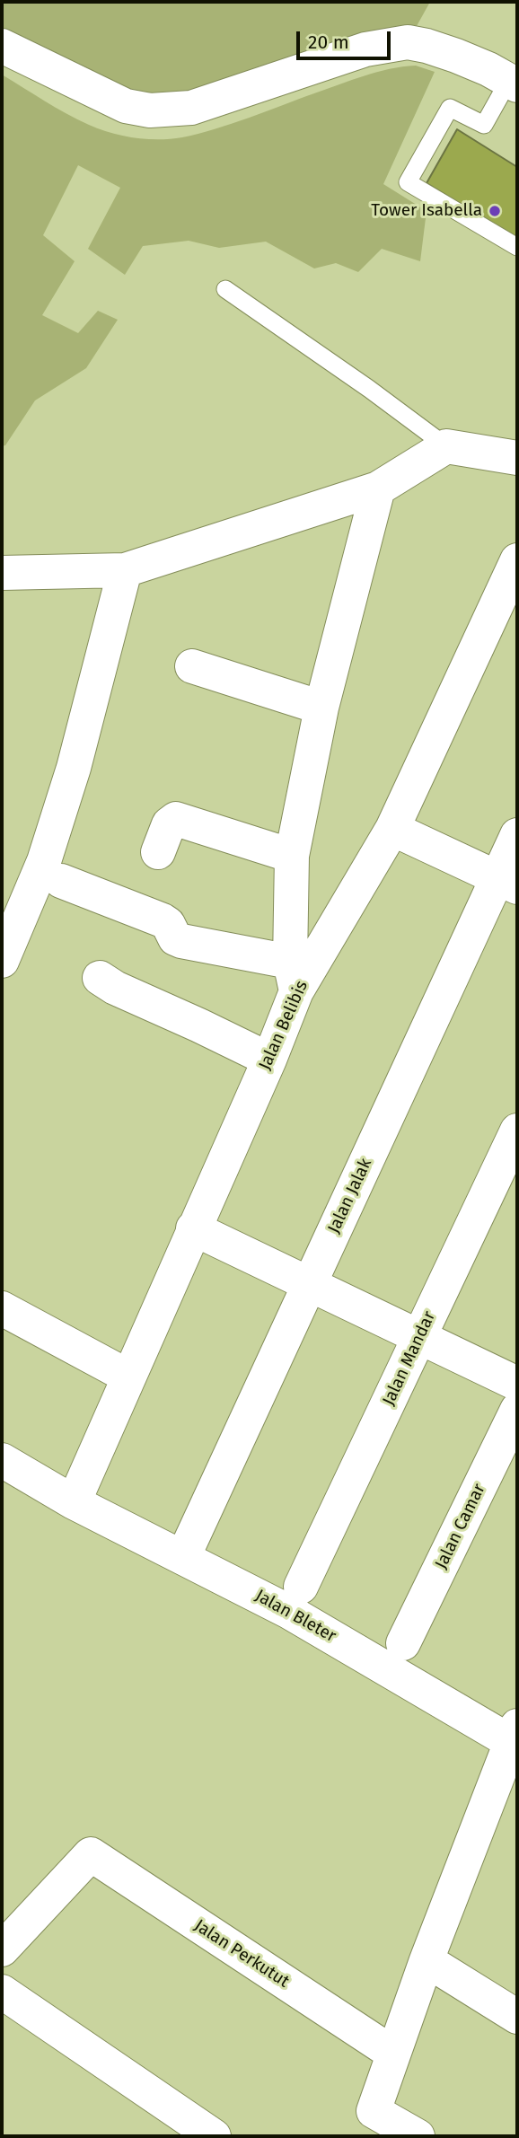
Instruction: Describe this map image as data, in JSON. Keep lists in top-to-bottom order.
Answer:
{
  "streets": {
    "street": [
      "Jalan Belibis",
      "Jalan Jalak",
      "Jalan Mandar",
      "Jalan Camar",
      "Jalan Bleter",
      "Jalan Perkutut"
    ]
  },
  "crossings": [
    ["Jalan Belibis", "Jalan Bleter"],
    ["Jalan Jalak", "Jalan Bleter"]
  ],
  "places": ["Tower Isabella"],
  "scale_bar": "20 m"
}
